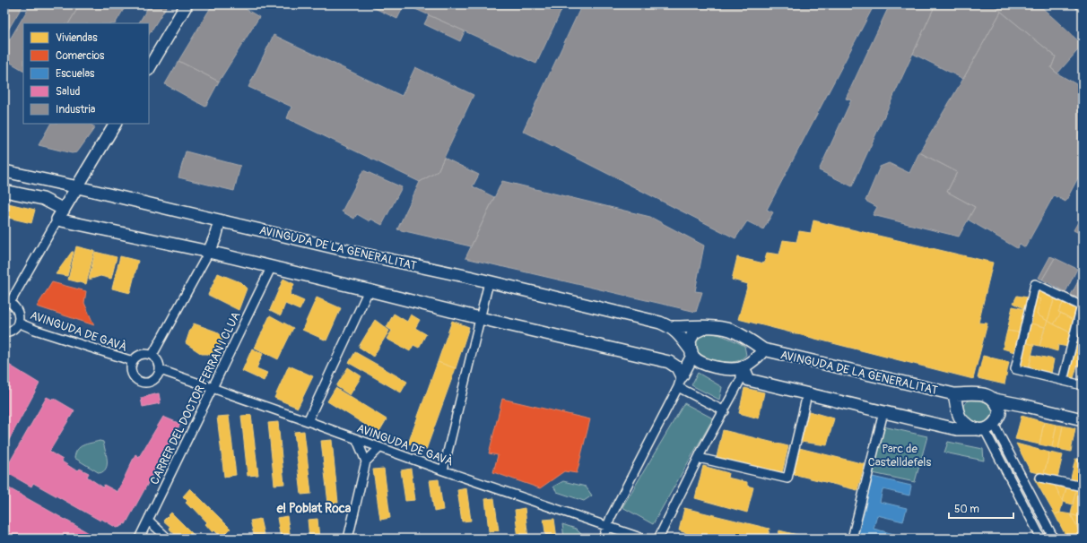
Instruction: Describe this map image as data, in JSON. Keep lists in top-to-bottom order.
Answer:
{
  "streets": {
    "street": ["AVINGUDA DE LA GENERALITAT", "AVINGUDA DE GAVÀ", "CARRER DEL DOCTOR FERRAN I CLUA"]
  },
  "crossings": [
    ["AVINGUDA DE GAVÀ", "CARRER DEL DOCTOR FERRAN I CLUA"]
  ],
  "districts": ["el Poblat Roca"],
  "parks": ["Parc de Castelldefels"],
  "legend": [
    "Viviendas",
    "Comercios",
    "Escuelas",
    "Salud",
    "Industria"
  ],
  "scale_bar": "50 m"
}
